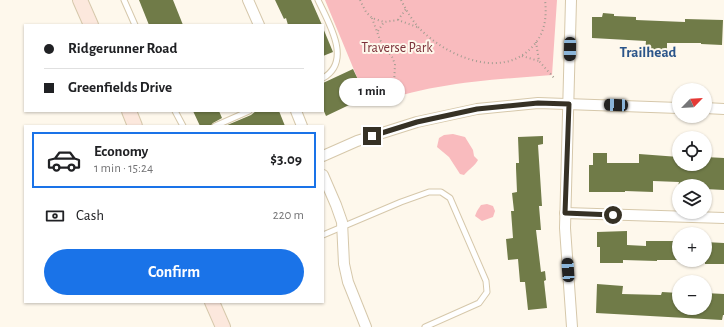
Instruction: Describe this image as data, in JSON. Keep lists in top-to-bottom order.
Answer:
{
  "districts": ["Trailhead"],
  "parks": ["Traverse Park"],
  "north": "top right",
  "page": {
    "banner": ["Ridgerunner Road", "Greenfields Drive"],
    "bubble": "1 min",
    "map_buttons": ["+", "−"],
    "list": [
      {
        "name": "Economy",
        "note": "1 min · 15:24",
        "value": "$3.09"
      }
    ],
    "pay": ["Cash", "220 m"],
    "buttons": "Confirm"
  }
}
